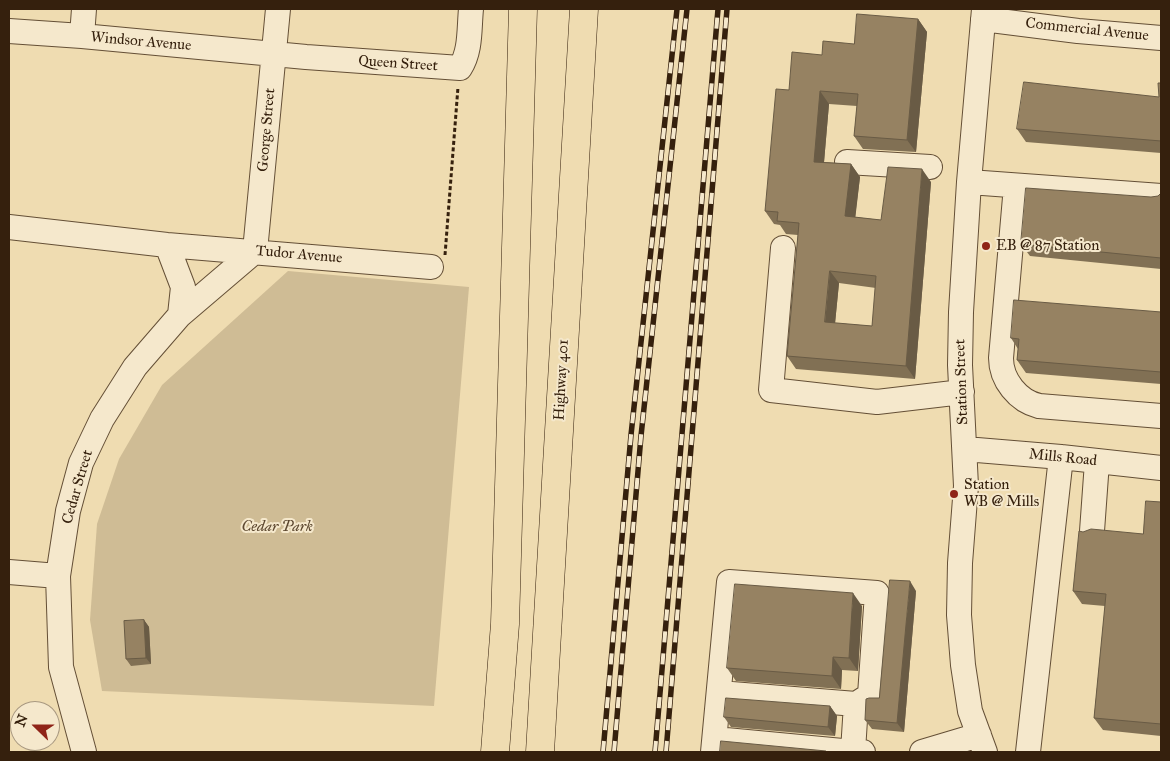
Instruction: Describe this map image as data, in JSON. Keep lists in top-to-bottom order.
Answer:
{
  "streets": {
    "highway": ["Highway 401"],
    "street": [
      "Commercial Avenue",
      "Windsor Avenue",
      "Queen Street",
      "George Street",
      "Tudor Avenue",
      "Station Street",
      "Mills Road",
      "Cedar Street"
    ]
  },
  "crossings": [
    ["Commercial Avenue", "Station Street"],
    ["Windsor Avenue", "Queen Street"],
    ["Windsor Avenue", "George Street"],
    ["Queen Street", "George Street"],
    ["George Street", "Tudor Avenue"],
    ["George Street", "Cedar Street"],
    ["Tudor Avenue", "Cedar Street"],
    ["Station Street", "Mills Road"]
  ],
  "parks": ["Cedar Park"],
  "places": ["EB @ 87 Station", "Station WB @ Mills"],
  "north": "left"
}
